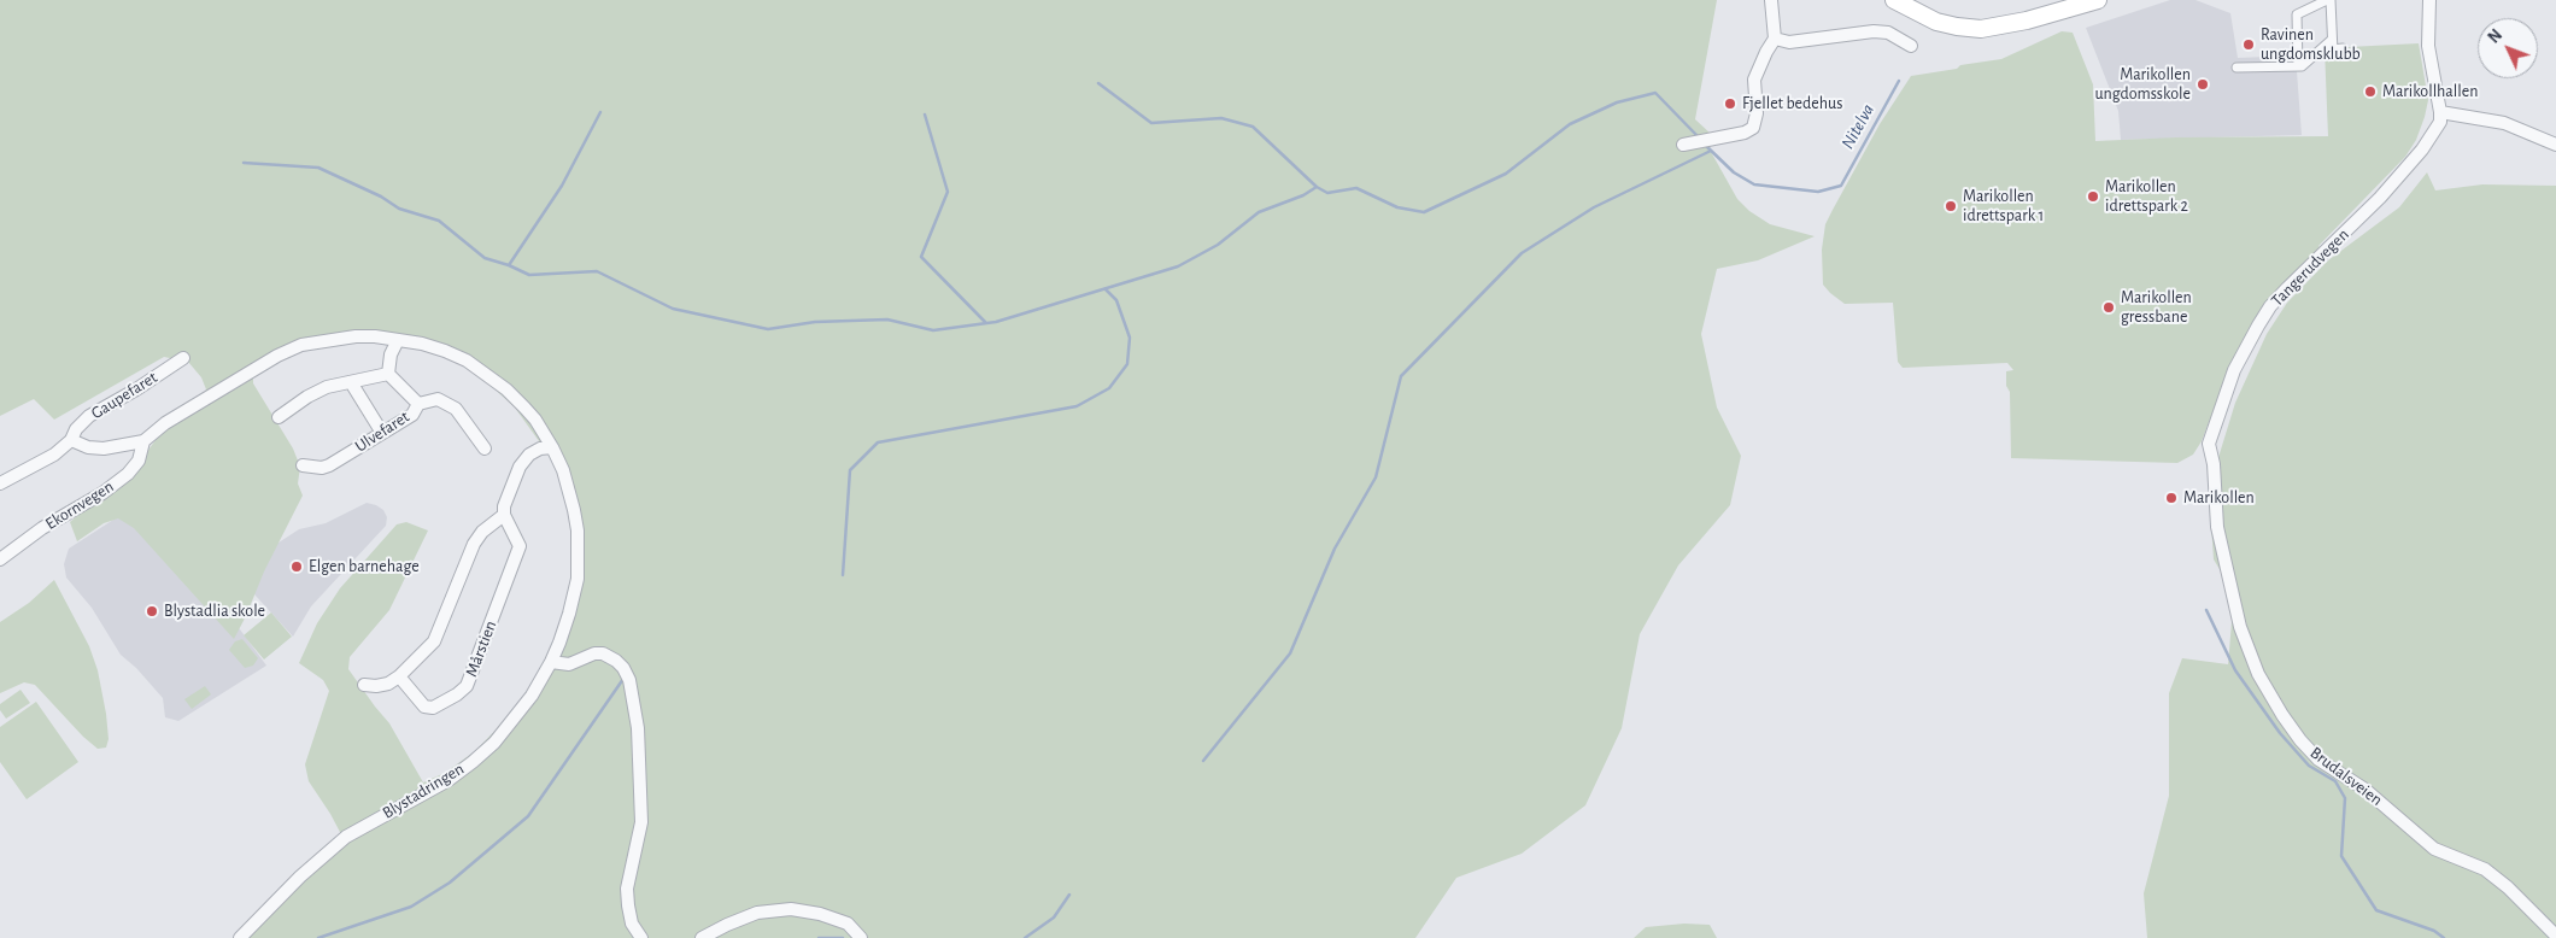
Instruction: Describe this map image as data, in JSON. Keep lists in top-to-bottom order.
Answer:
{
  "streets": {
    "street": [
      "Tangerudvegen",
      "Gaupefaret",
      "Ulvefaret",
      "Ekornvegen",
      "Mårstien",
      "Brudalsveien",
      "Blystadringen"
    ]
  },
  "crossings": [
    ["Tangerudvegen", "Brudalsveien"],
    ["Ekornvegen", "Blystadringen"]
  ],
  "water": ["Nitelva"],
  "places": [
    "Ravinen ungdomsklubb",
    "Marikollen ungdomsskole",
    "Marikollhallen",
    "Fjellet bedehus",
    "Marikollen idrettspark 2",
    "Marikollen idrettspark 1",
    "Marikollen gressbane",
    "Marikollen",
    "Elgen barnehage",
    "Blystadlia skole"
  ],
  "north": "top left"
}
